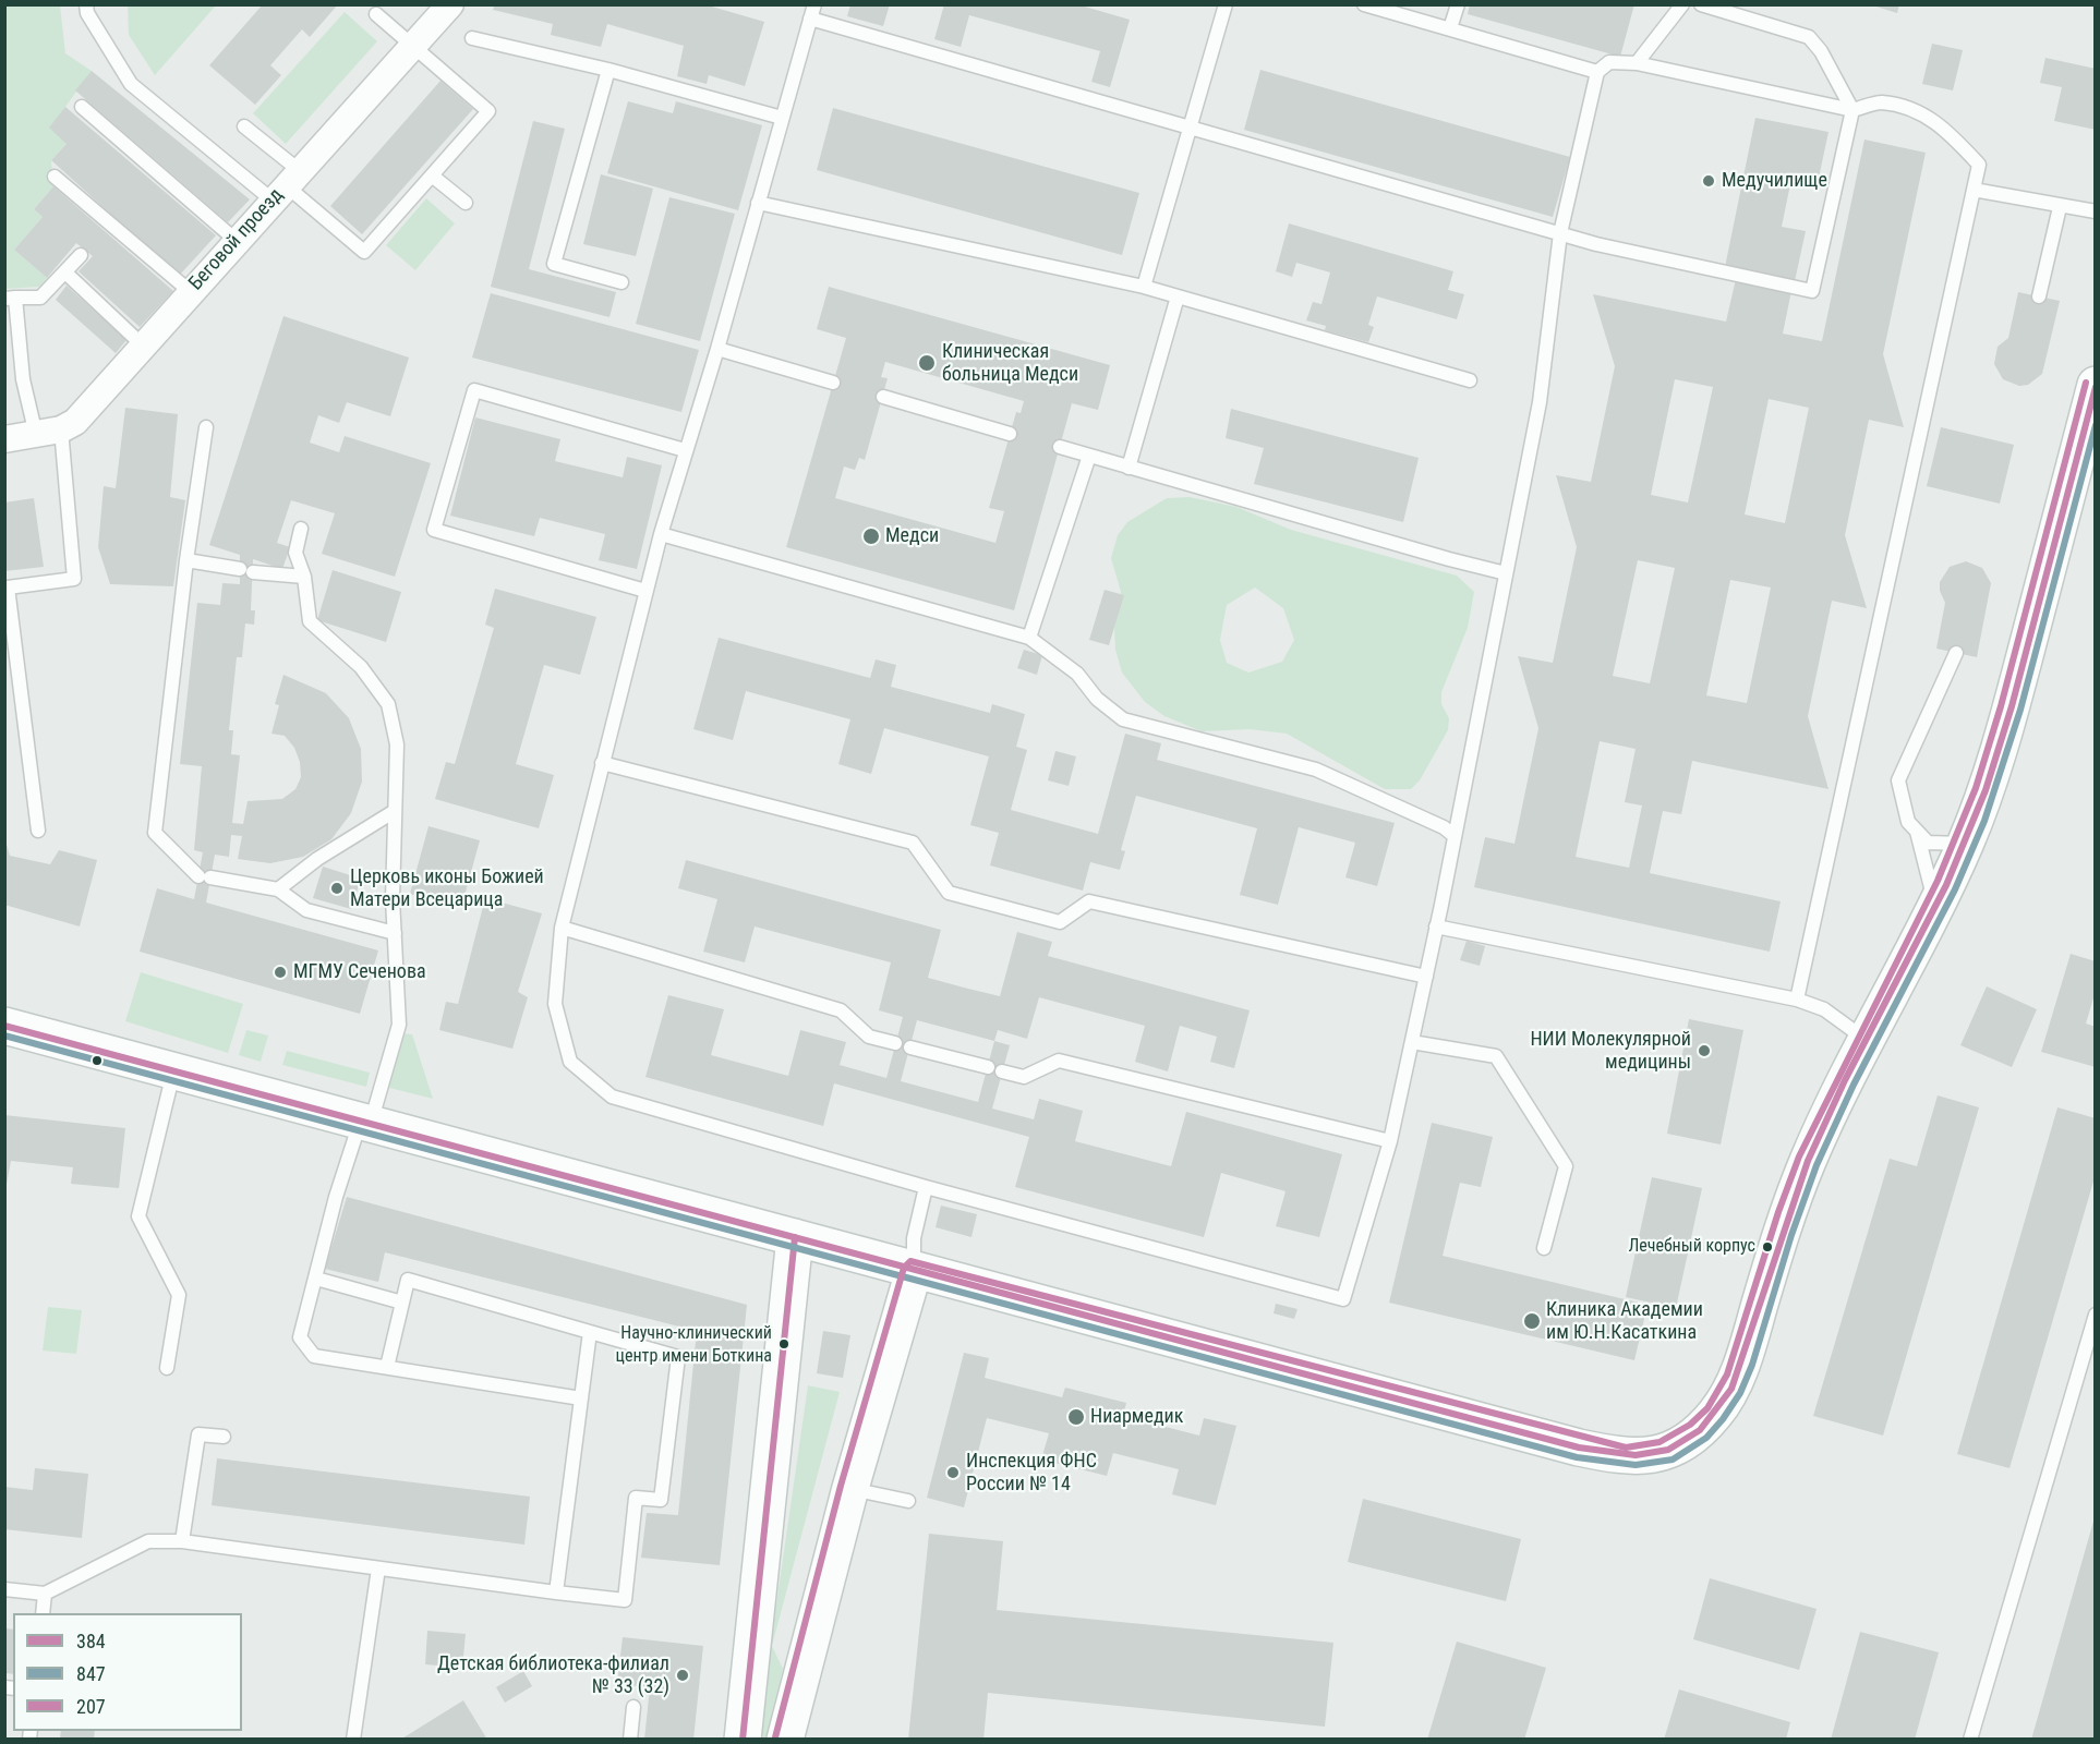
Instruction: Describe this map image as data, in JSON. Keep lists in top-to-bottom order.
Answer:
{
  "streets": {
    "street": ["Беговой проезд"]
  },
  "places": [
    "Медучилище",
    "Клиническая больница Медси",
    "Медси",
    "Церковь иконы Божией Матери Всецарица",
    "МГМУ Сеченова",
    "НИИ Молекулярной медицины",
    "Лечебный корпус",
    "Клиника Академии им Ю.Н.Касаткина",
    "Научно-клинический центр имени Боткина",
    "Ниармедик",
    "Инспекция ФНС России № 14",
    "Детская библиотека-филиал № 33 (32)"
  ],
  "lines": ["transit line 207", "transit line 384", "transit line 847"],
  "legend": ["384", "847", "207"]
}
